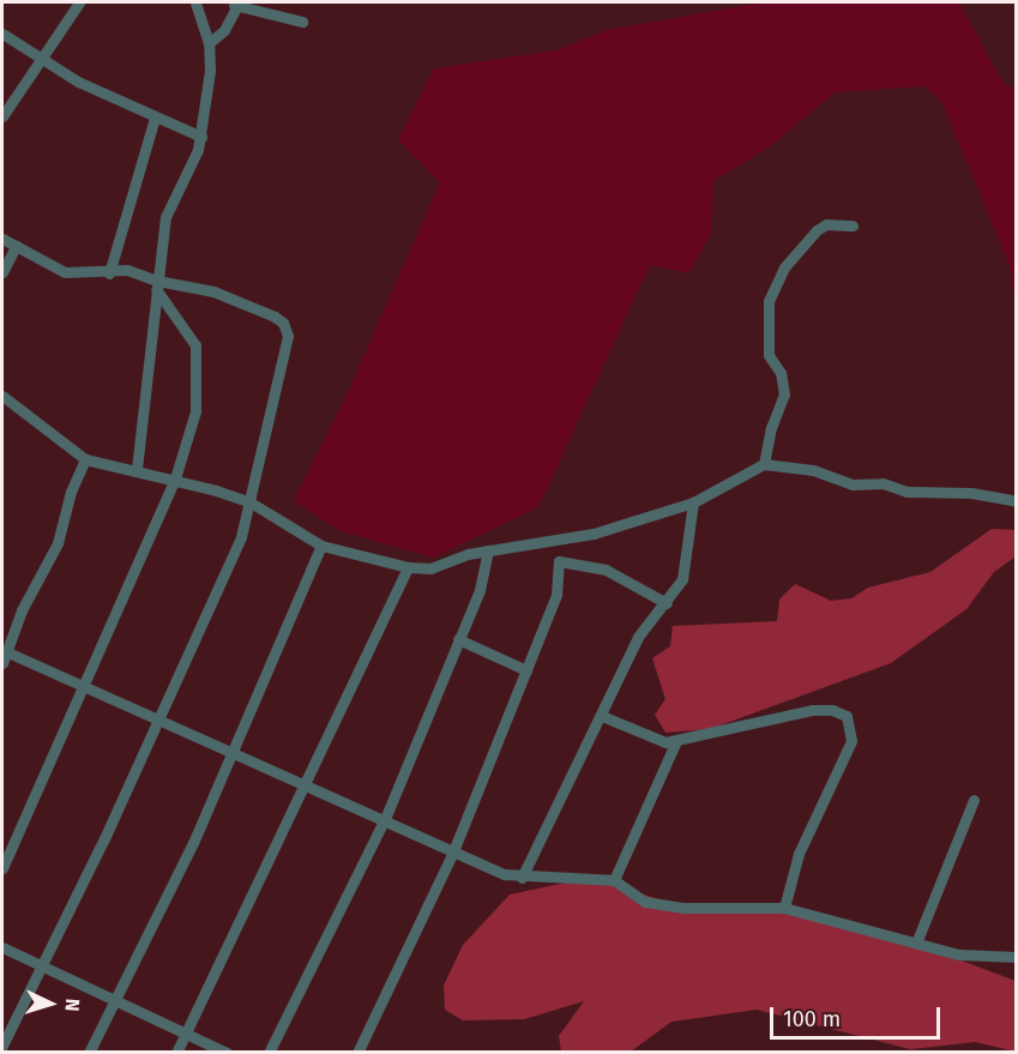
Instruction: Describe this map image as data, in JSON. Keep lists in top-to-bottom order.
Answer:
{
  "scale_bar": "100 m",
  "north": "right"
}
